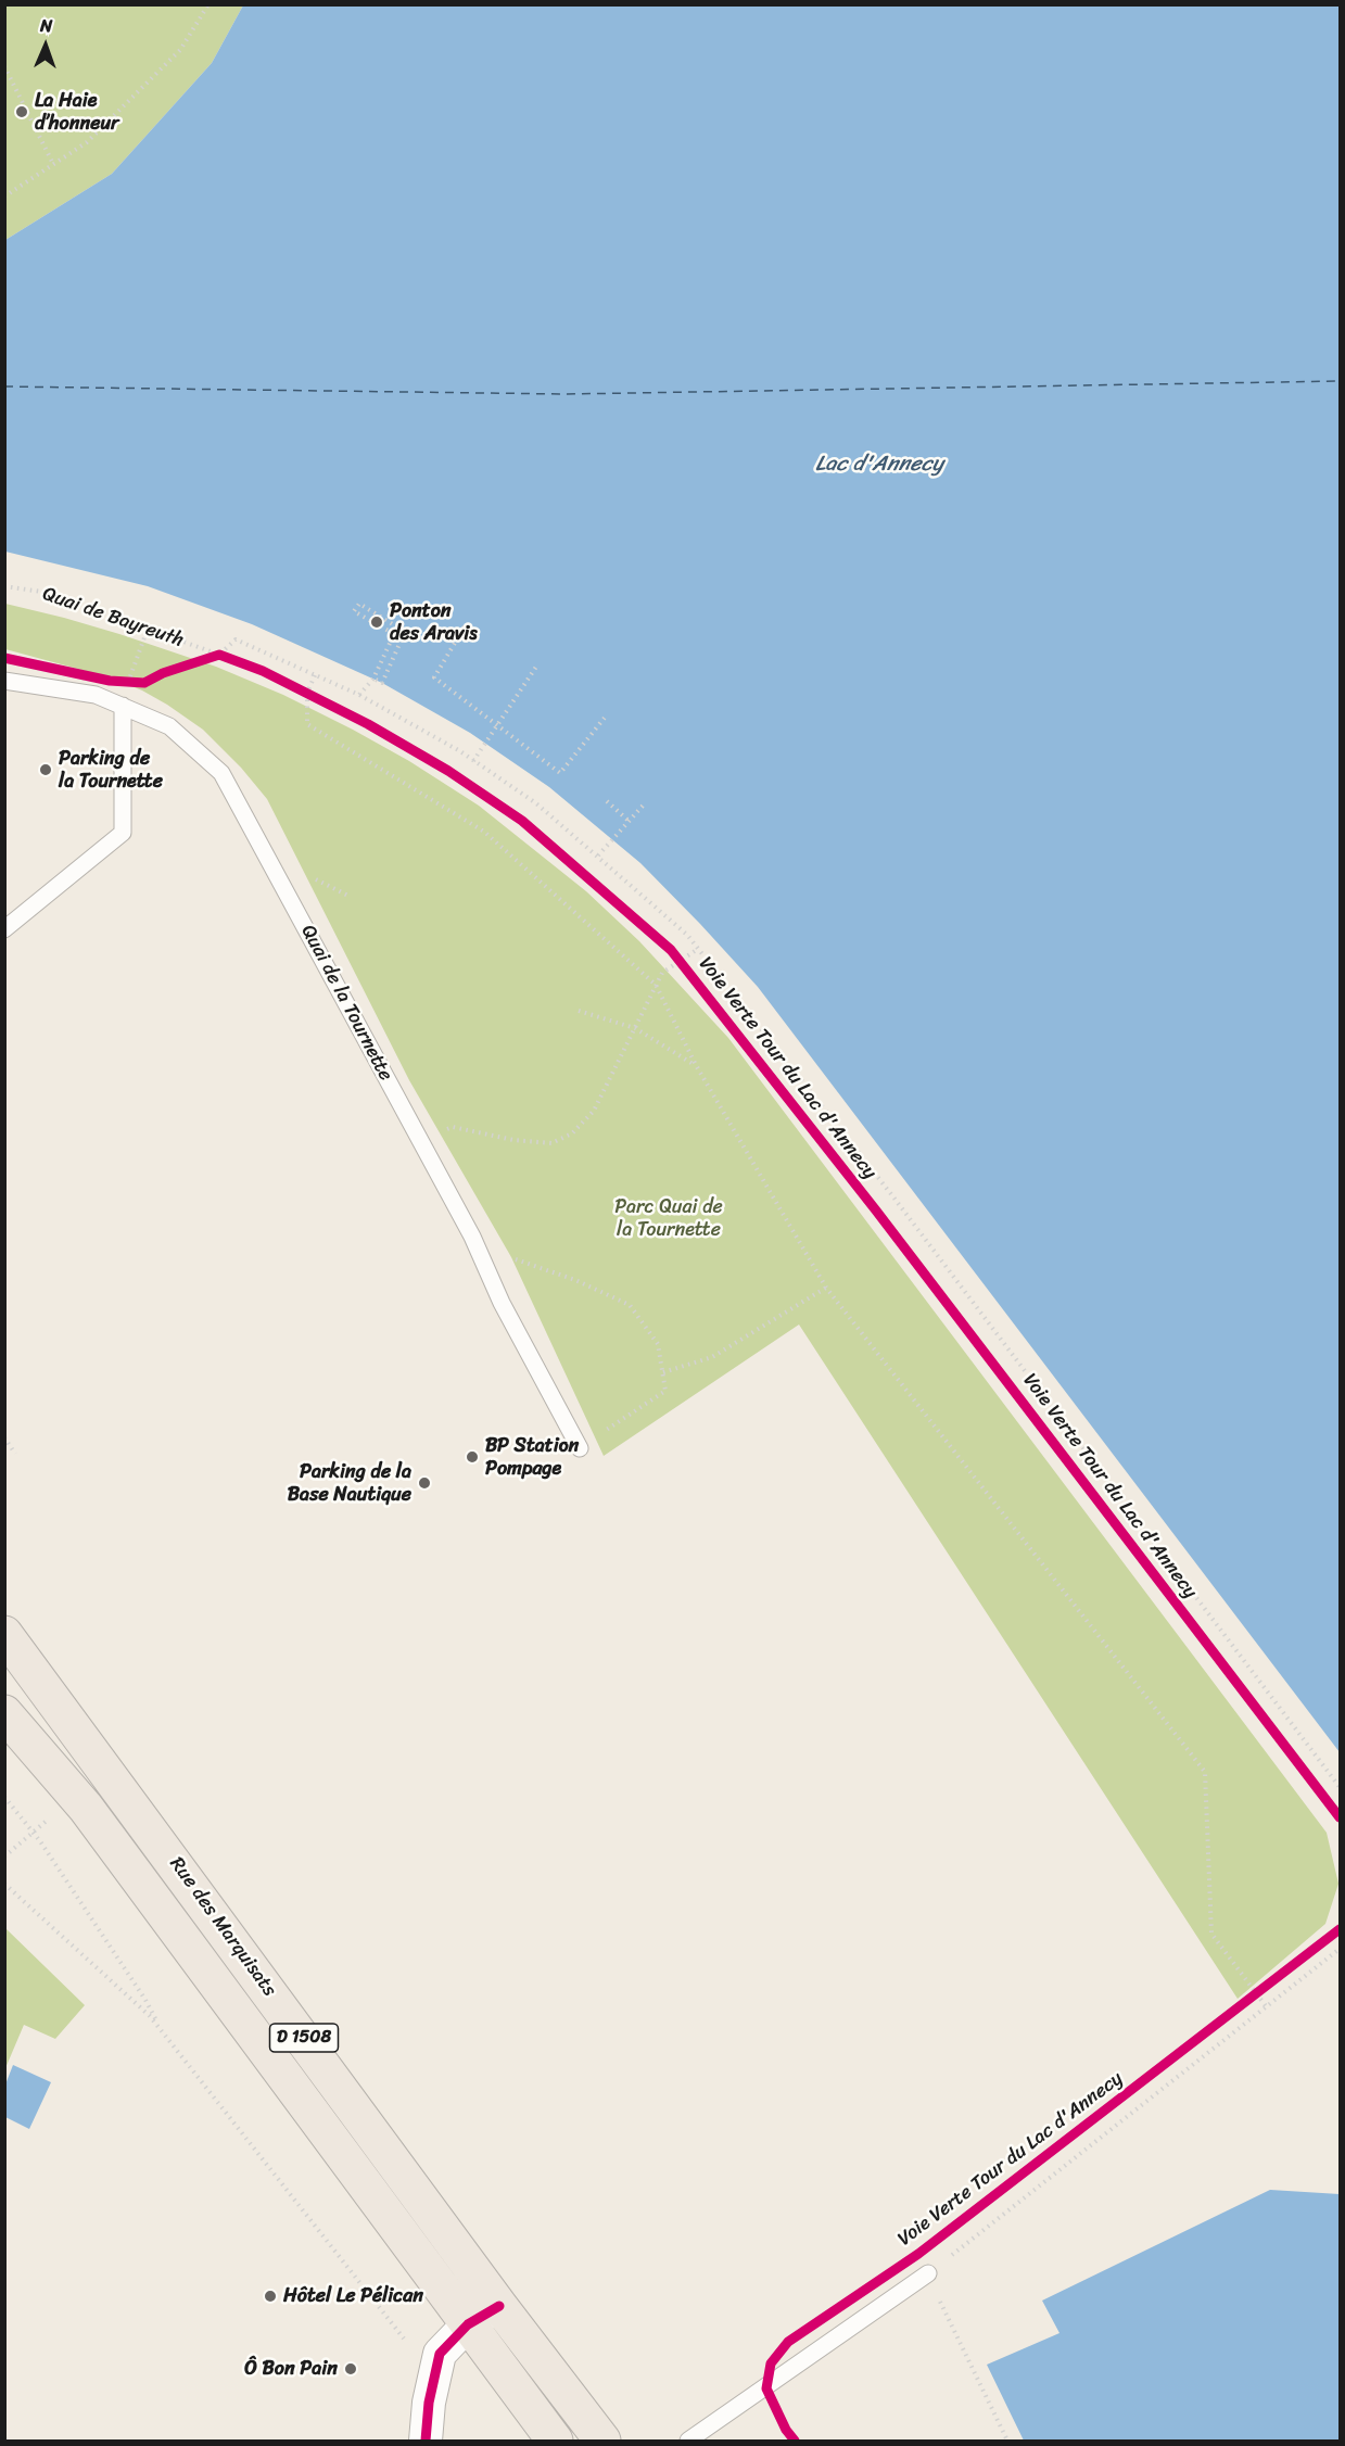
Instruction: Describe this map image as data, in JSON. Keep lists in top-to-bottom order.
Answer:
{
  "streets": {
    "main road": ["Rue des Marquisats", "D 1508"],
    "lane": ["Quai de la Tournette"],
    "path": ["Quai de Bayreuth"],
    "cycle path": ["Voie Verte Tour du Lac d'Annecy"]
  },
  "water": ["Lac d'Annecy"],
  "parks": ["Parc Quai de la Tournette"],
  "places": [
    "La Haie d’honneur",
    "Ponton des Aravis",
    "Parking de la Tournette",
    "BP Station Pompage",
    "Parking de la Base Nautique",
    "Hôtel Le Pélican",
    "Ô Bon Pain"
  ],
  "north": "top"
}
